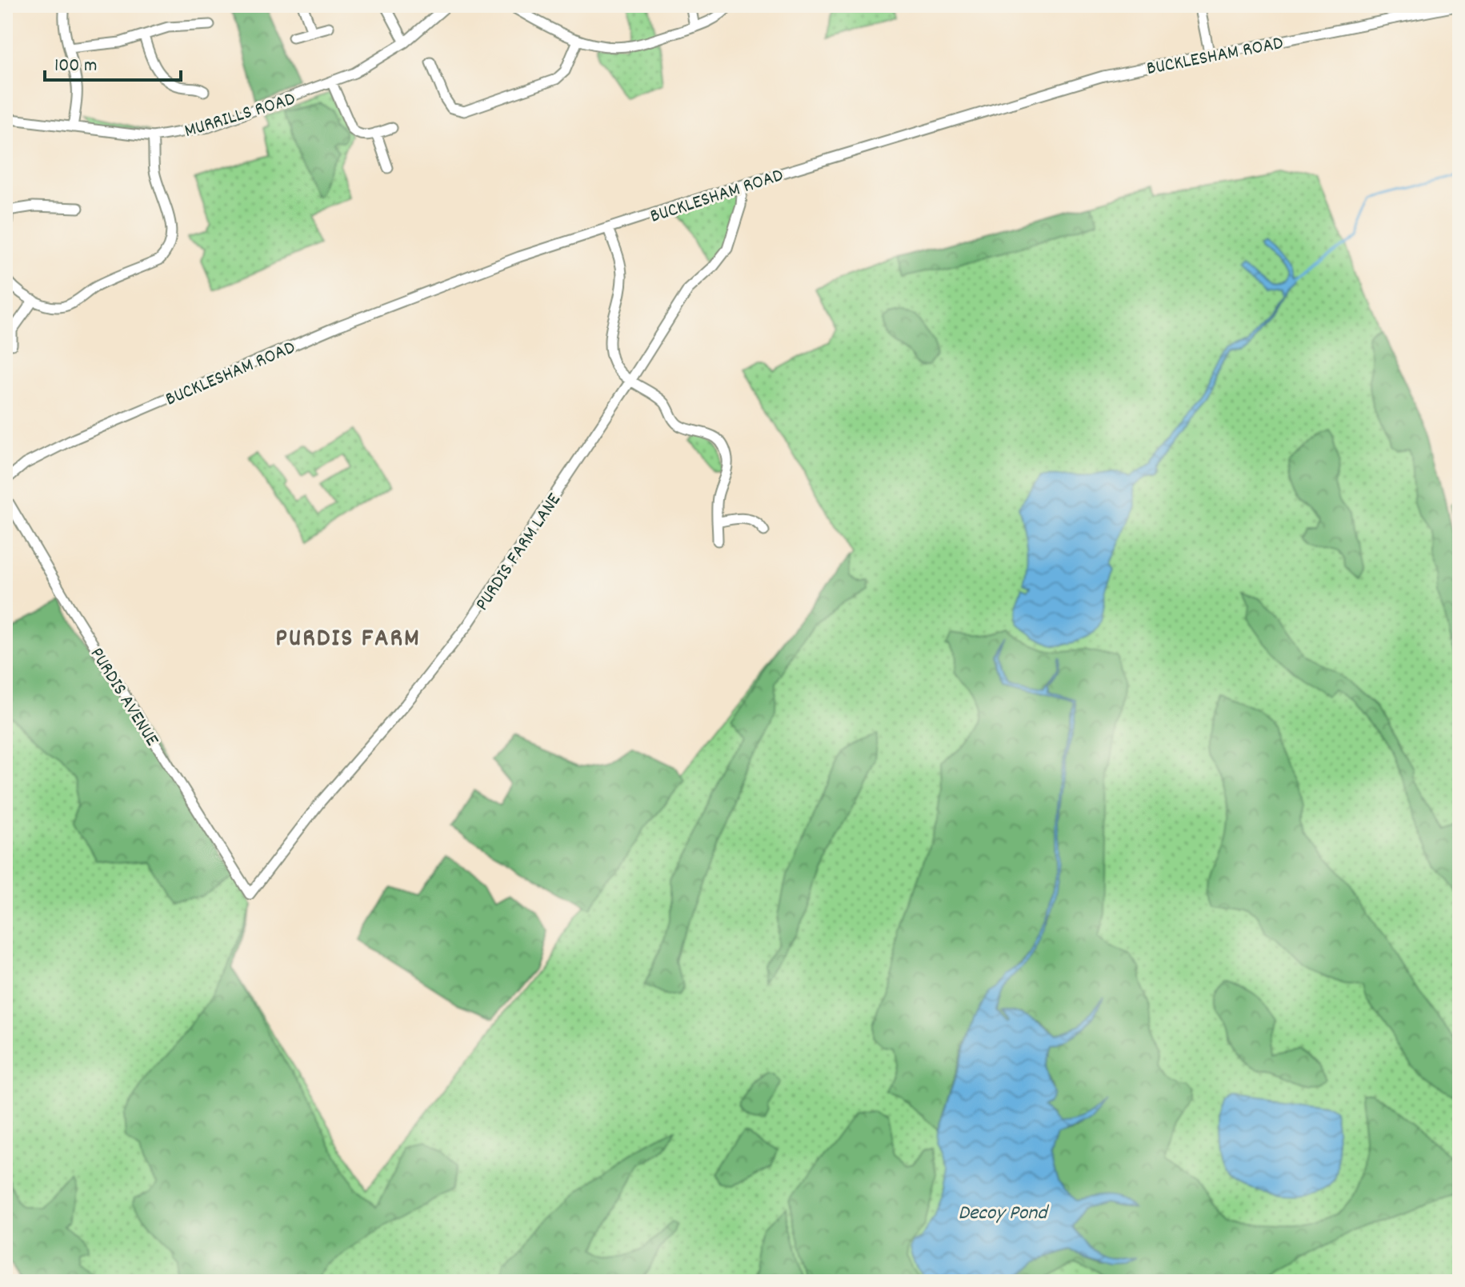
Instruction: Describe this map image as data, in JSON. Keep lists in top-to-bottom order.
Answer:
{
  "streets": {
    "street": [
      "BUCKLESHAM ROAD",
      "MURRILLS ROAD",
      "PURDIS FARM LANE",
      "PURDIS AVENUE"
    ]
  },
  "crossings": [
    ["BUCKLESHAM ROAD", "PURDIS FARM LANE"],
    ["PURDIS FARM LANE", "PURDIS AVENUE"]
  ],
  "districts": ["PURDIS FARM"],
  "water": ["Decoy Pond"],
  "scale_bar": "100 m"
}
